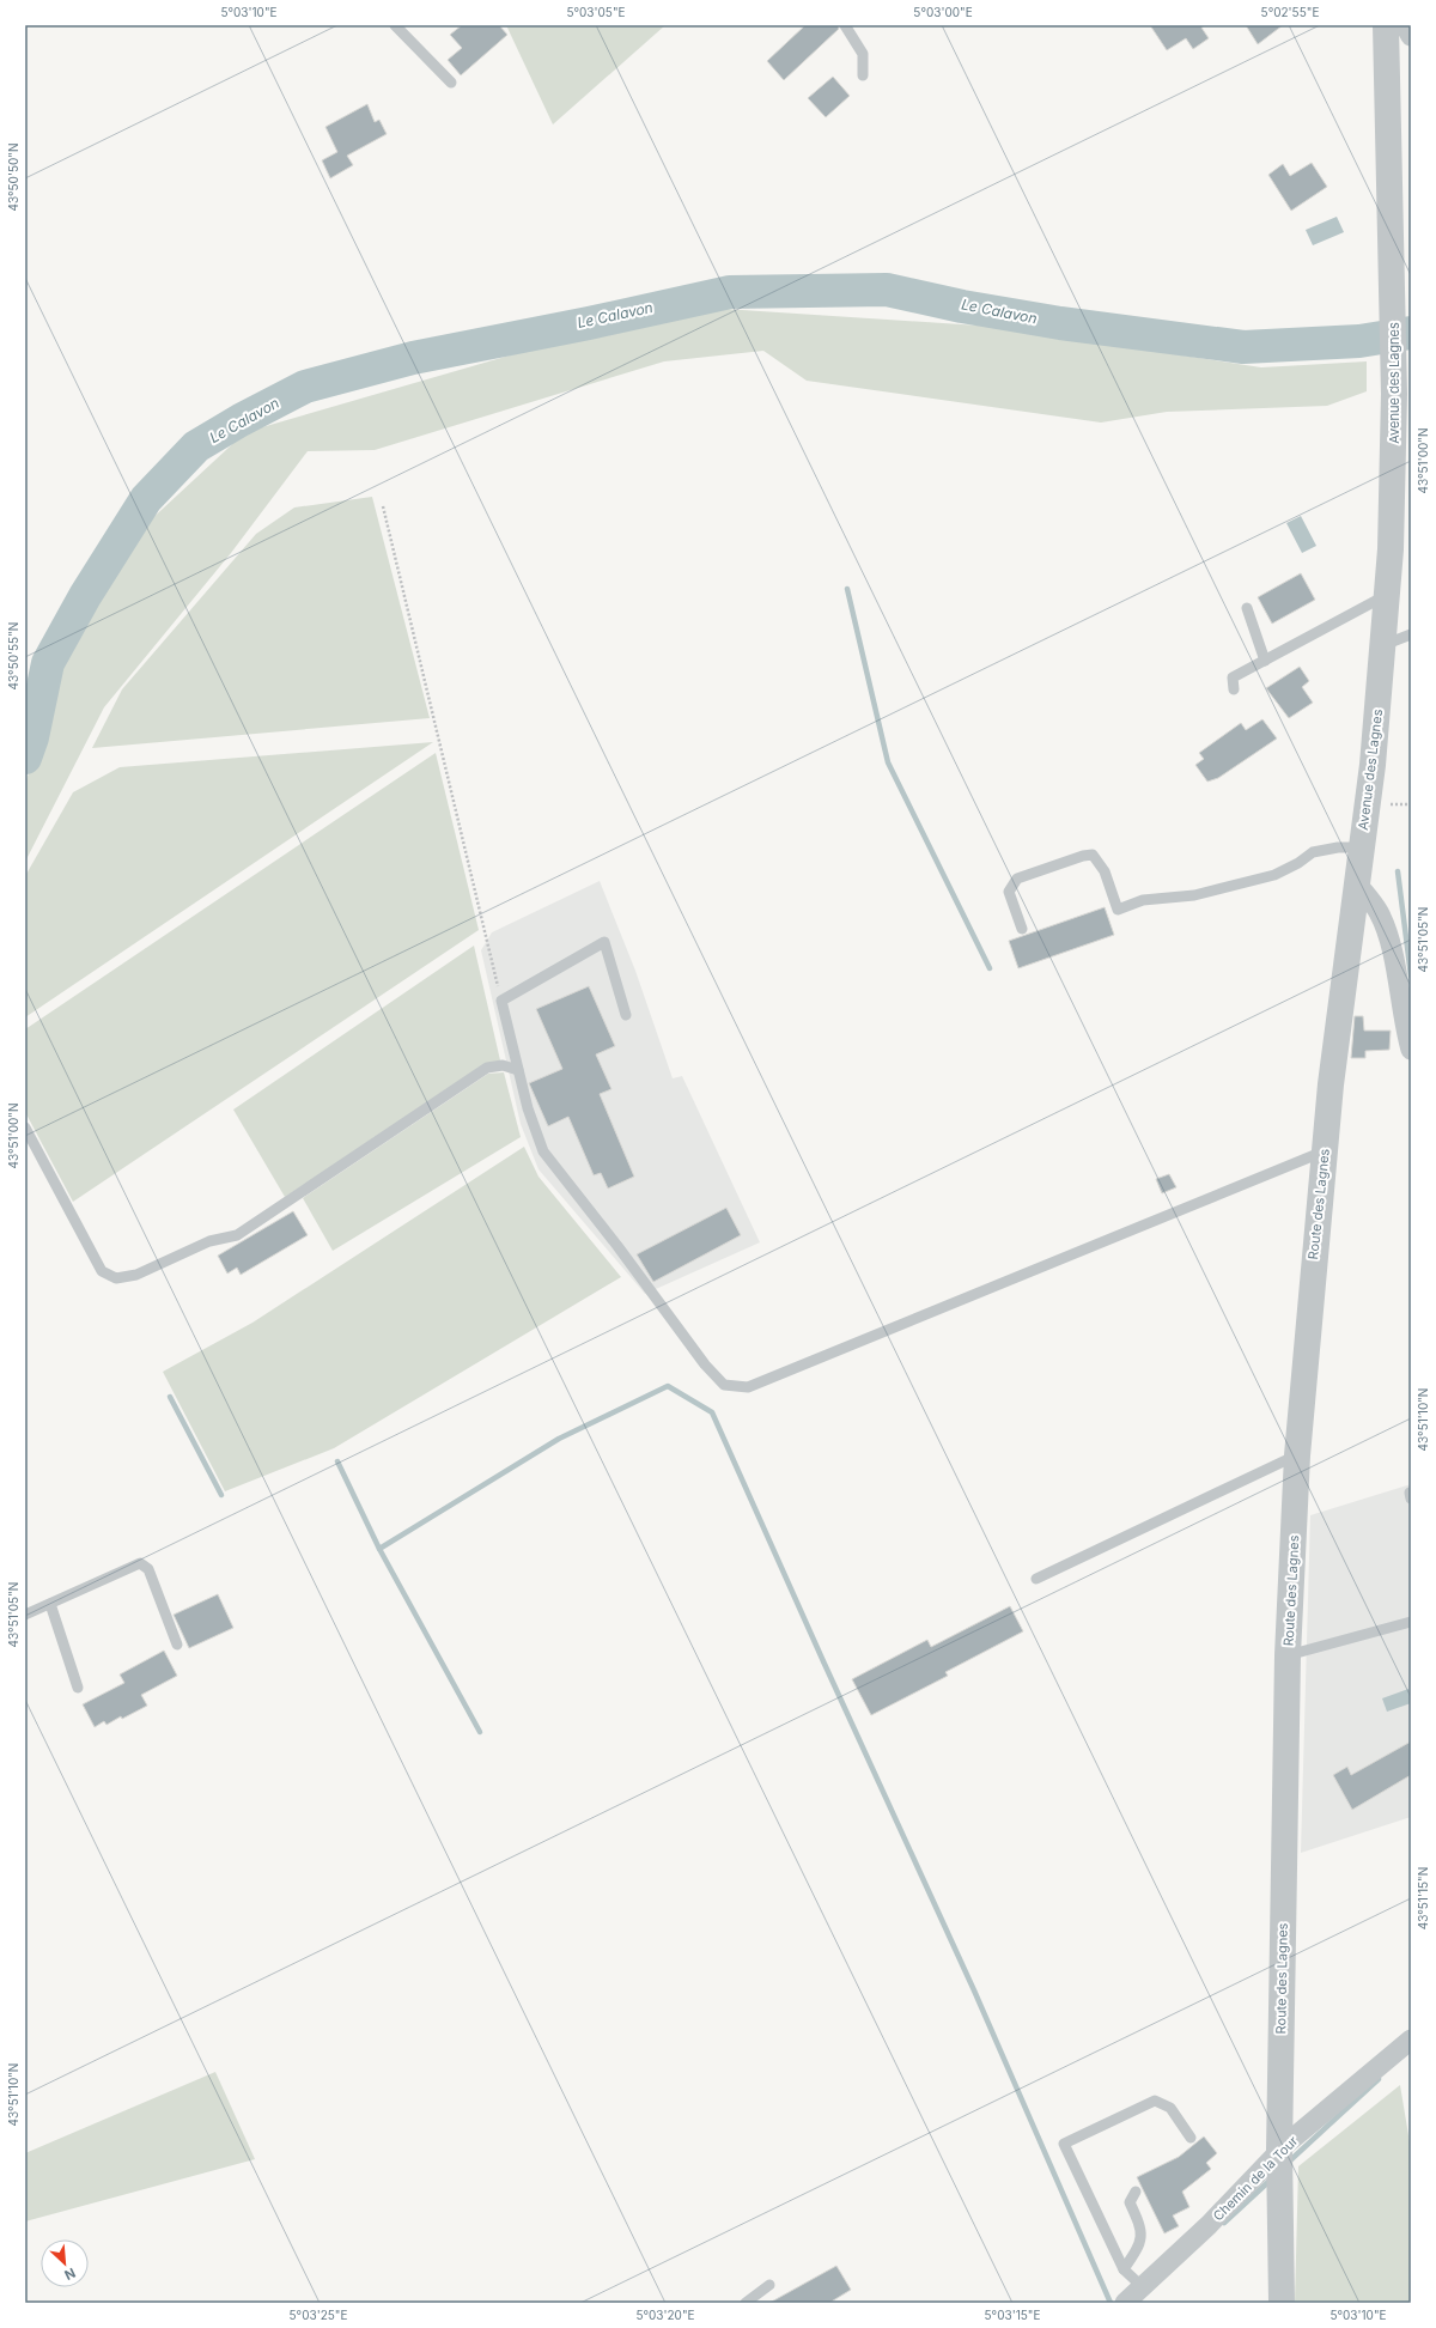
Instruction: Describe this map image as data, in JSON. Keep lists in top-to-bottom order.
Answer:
{
  "streets": {
    "street": ["Avenue des Lagnes", "Route des Lagnes", "Chemin de la Tour"]
  },
  "crossings": [
    ["Avenue des Lagnes", "Route des Lagnes"],
    ["Route des Lagnes", "Chemin de la Tour"]
  ],
  "water": ["Le Calavon"],
  "north": "bottom right",
  "coordinates": [
    "5°03'10\"E",
    "5°03'05\"E",
    "5°03'00\"E",
    "5°02'55\"E",
    "43°50'50\"N",
    "43°51'00\"N",
    "43°50'55\"N",
    "43°51'05\"N",
    "43°51'10\"N",
    "43°51'15\"N",
    "5°03'25\"E",
    "5°03'20\"E",
    "5°03'15\"E"
  ]
}
